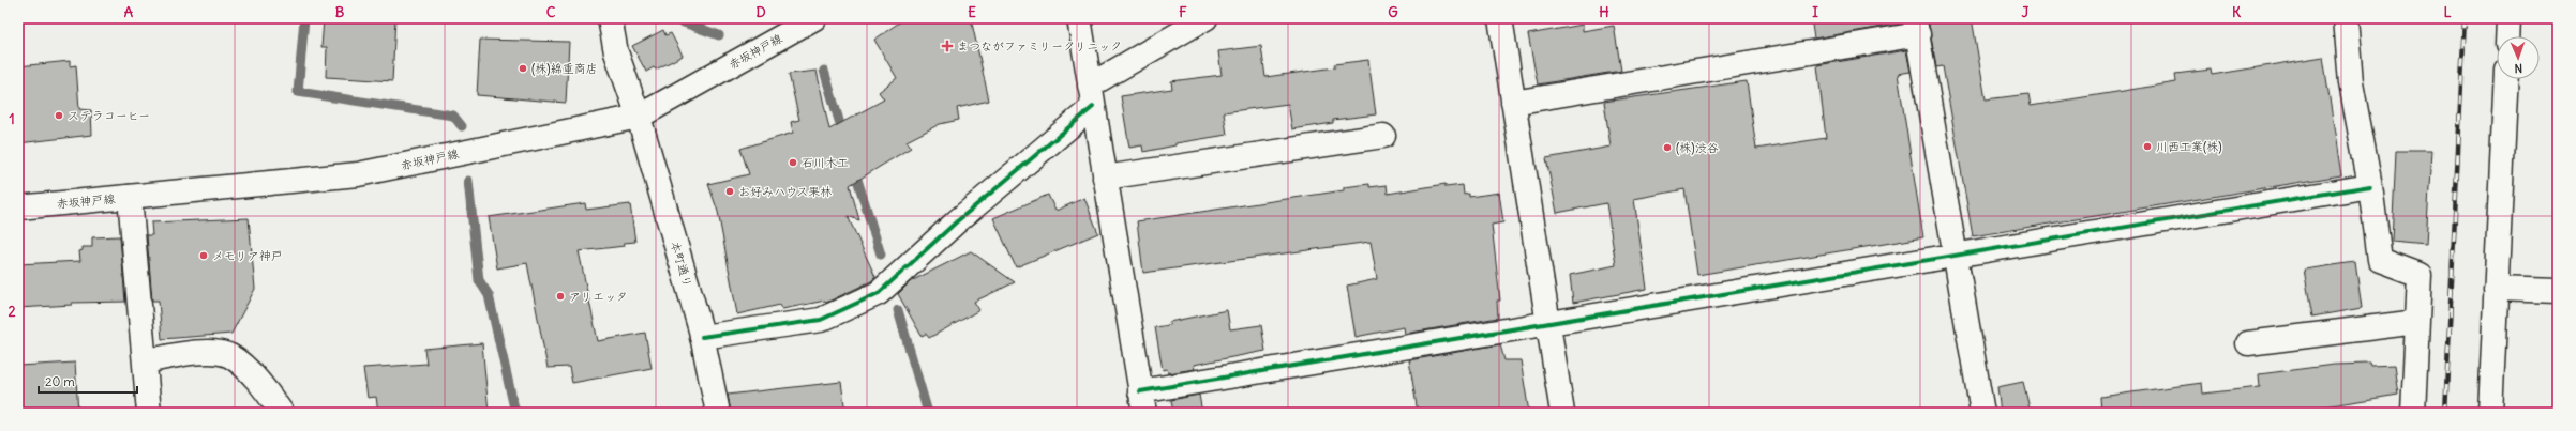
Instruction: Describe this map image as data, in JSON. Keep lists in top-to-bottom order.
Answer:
{
  "streets": {
    "street": ["赤坂神戸線", "本町通り"]
  },
  "crossings": [
    ["赤坂神戸線", "本町通り"]
  ],
  "places": {
    "health": ["まつながファミリークリニック"],
    "other": [
      "(株)綿重商店",
      "ステラコーヒー",
      "川西工業(株)",
      "(株)渋谷",
      "石川木工",
      "お好みハウス果林",
      "メモリア神戸",
      "アリエッタ"
    ]
  },
  "scale_bar": "20 m",
  "north": "bottom",
  "grid": {
    "columns": [
      "A",
      "B",
      "C",
      "D",
      "E",
      "F",
      "G",
      "H",
      "I",
      "J",
      "K",
      "L"
    ],
    "rows": ["1", "2"]
  }
}
